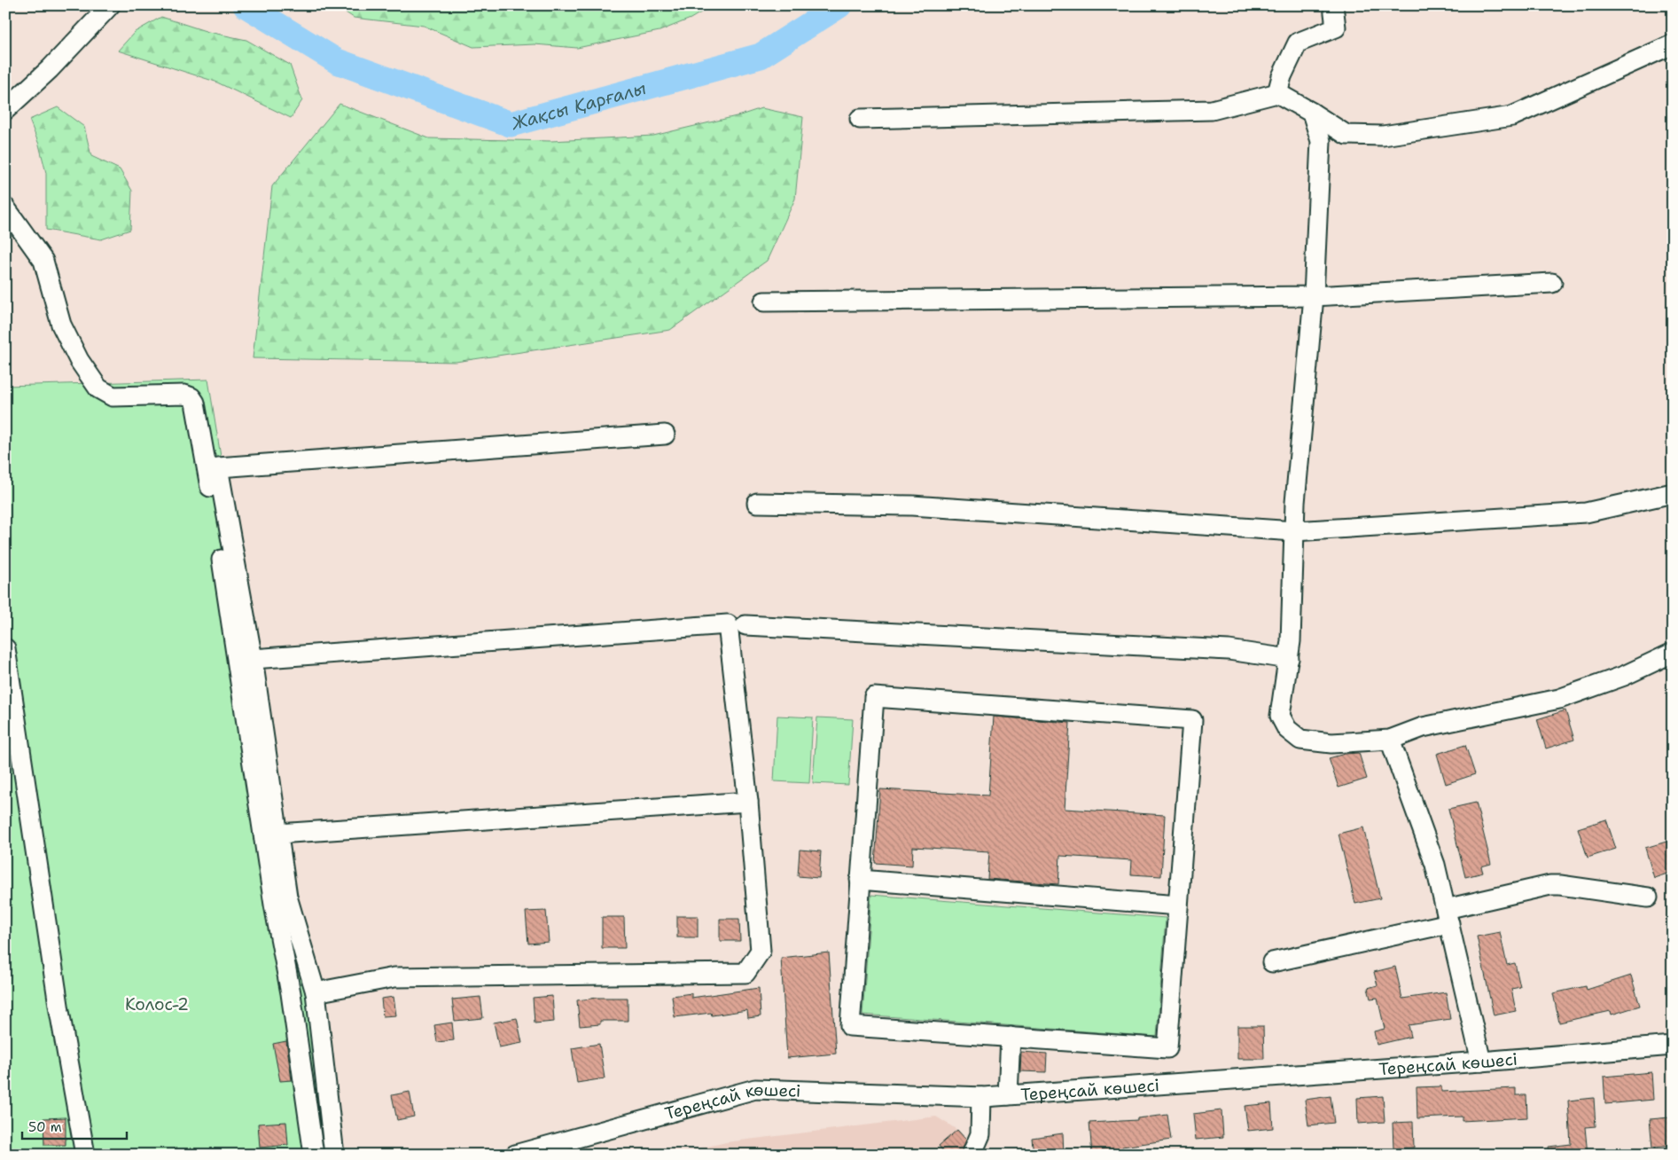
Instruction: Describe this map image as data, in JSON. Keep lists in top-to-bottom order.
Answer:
{
  "streets": {
    "street": ["Тереңсай көшесі"]
  },
  "water": ["Жақсы Қарғалы"],
  "parks": ["Колос-2"],
  "scale_bar": "50 m"
}
